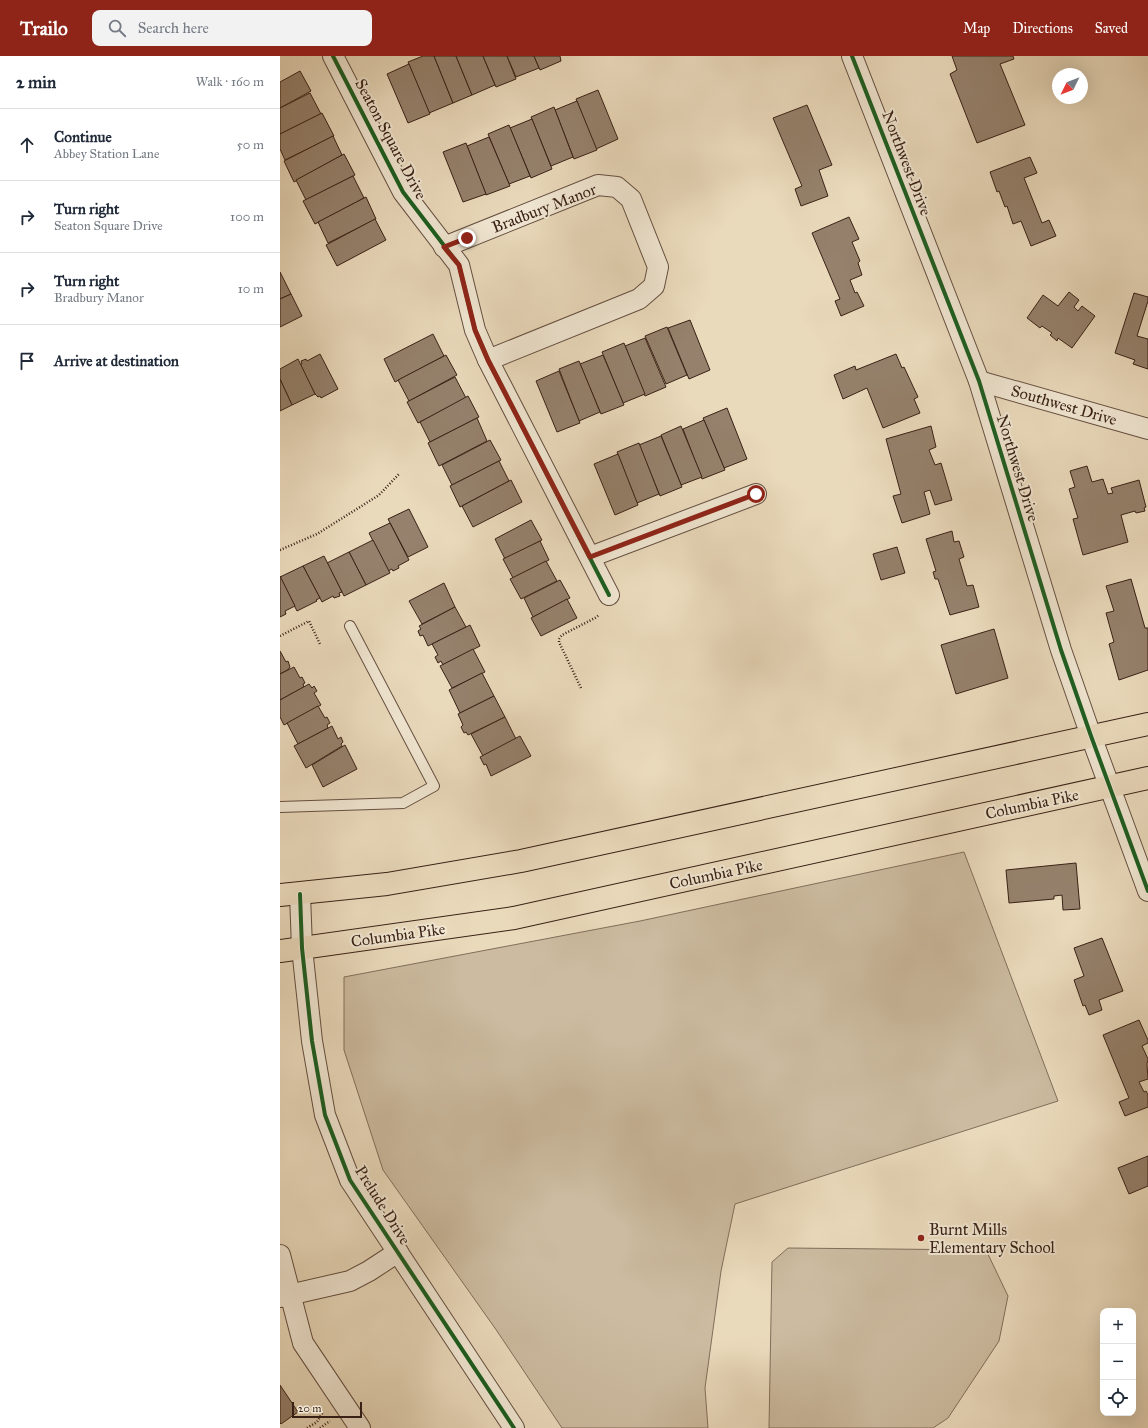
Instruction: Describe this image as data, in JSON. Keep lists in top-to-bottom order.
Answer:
{
  "streets": {
    "highway": ["Columbia Pike"],
    "street": [
      "Seaton Square Drive",
      "Northwest Drive",
      "Bradbury Manor",
      "Southwest Drive",
      "Prelude Drive"
    ]
  },
  "crossings": [
    ["Seaton Square Drive", "Bradbury Manor"],
    ["Northwest Drive", "Southwest Drive"],
    ["Northwest Drive", "Columbia Pike"],
    ["Columbia Pike", "Prelude Drive"]
  ],
  "places": ["Burnt Mills Elementary School"],
  "scale_bar": "20 m",
  "north": "bottom left",
  "page": {
    "header": "Trailo",
    "search": "Search here",
    "nav": ["Map", "Directions", "Saved"],
    "heading": ["2 min", "Walk · 160 m"],
    "list": [
      ["Continue", "Abbey Station Lane", "50 m"],
      ["Turn right", "Seaton Square Drive", "100 m"],
      ["Turn right", "Bradbury Manor", "10 m"],
      "Arrive at destination"
    ],
    "map_buttons": ["+", "−"],
    "scale": "20 m"
  }
}
